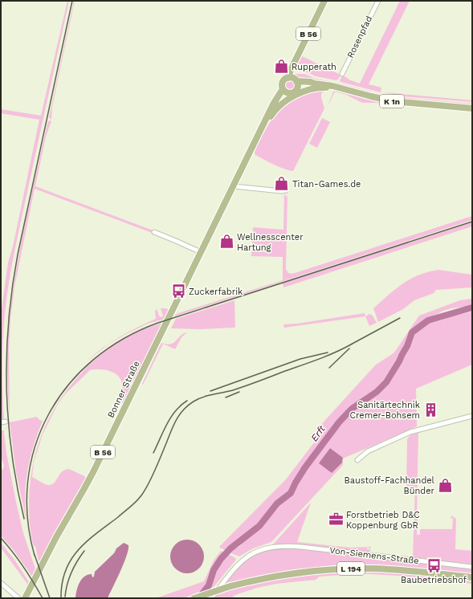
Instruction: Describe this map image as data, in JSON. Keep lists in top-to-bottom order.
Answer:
{
  "streets": {
    "main road": [
      "B 56",
      "K 1n",
      "Bonner Straße",
      "L 194"
    ],
    "street": ["Rosenpfad", "Von-Siemens-Straße"]
  },
  "crossings": [
    ["B 56", "K 1n"],
    ["B 56", "Bonner Straße"]
  ],
  "water": ["Erft"],
  "places": {
    "shop": [
      "Rupperath",
      "Titan-Games.de",
      "Wellnesscenter Hartung",
      "Baustoff-Fachhandel Bünder"
    ],
    "bus stop": ["Zuckerfabrik", "Baubetriebshof"],
    "building": ["Sanitärtechnik Cremer-Bohsem"],
    "office": ["Forstbetrieb D&C Koppenburg GbR"]
  }
}
